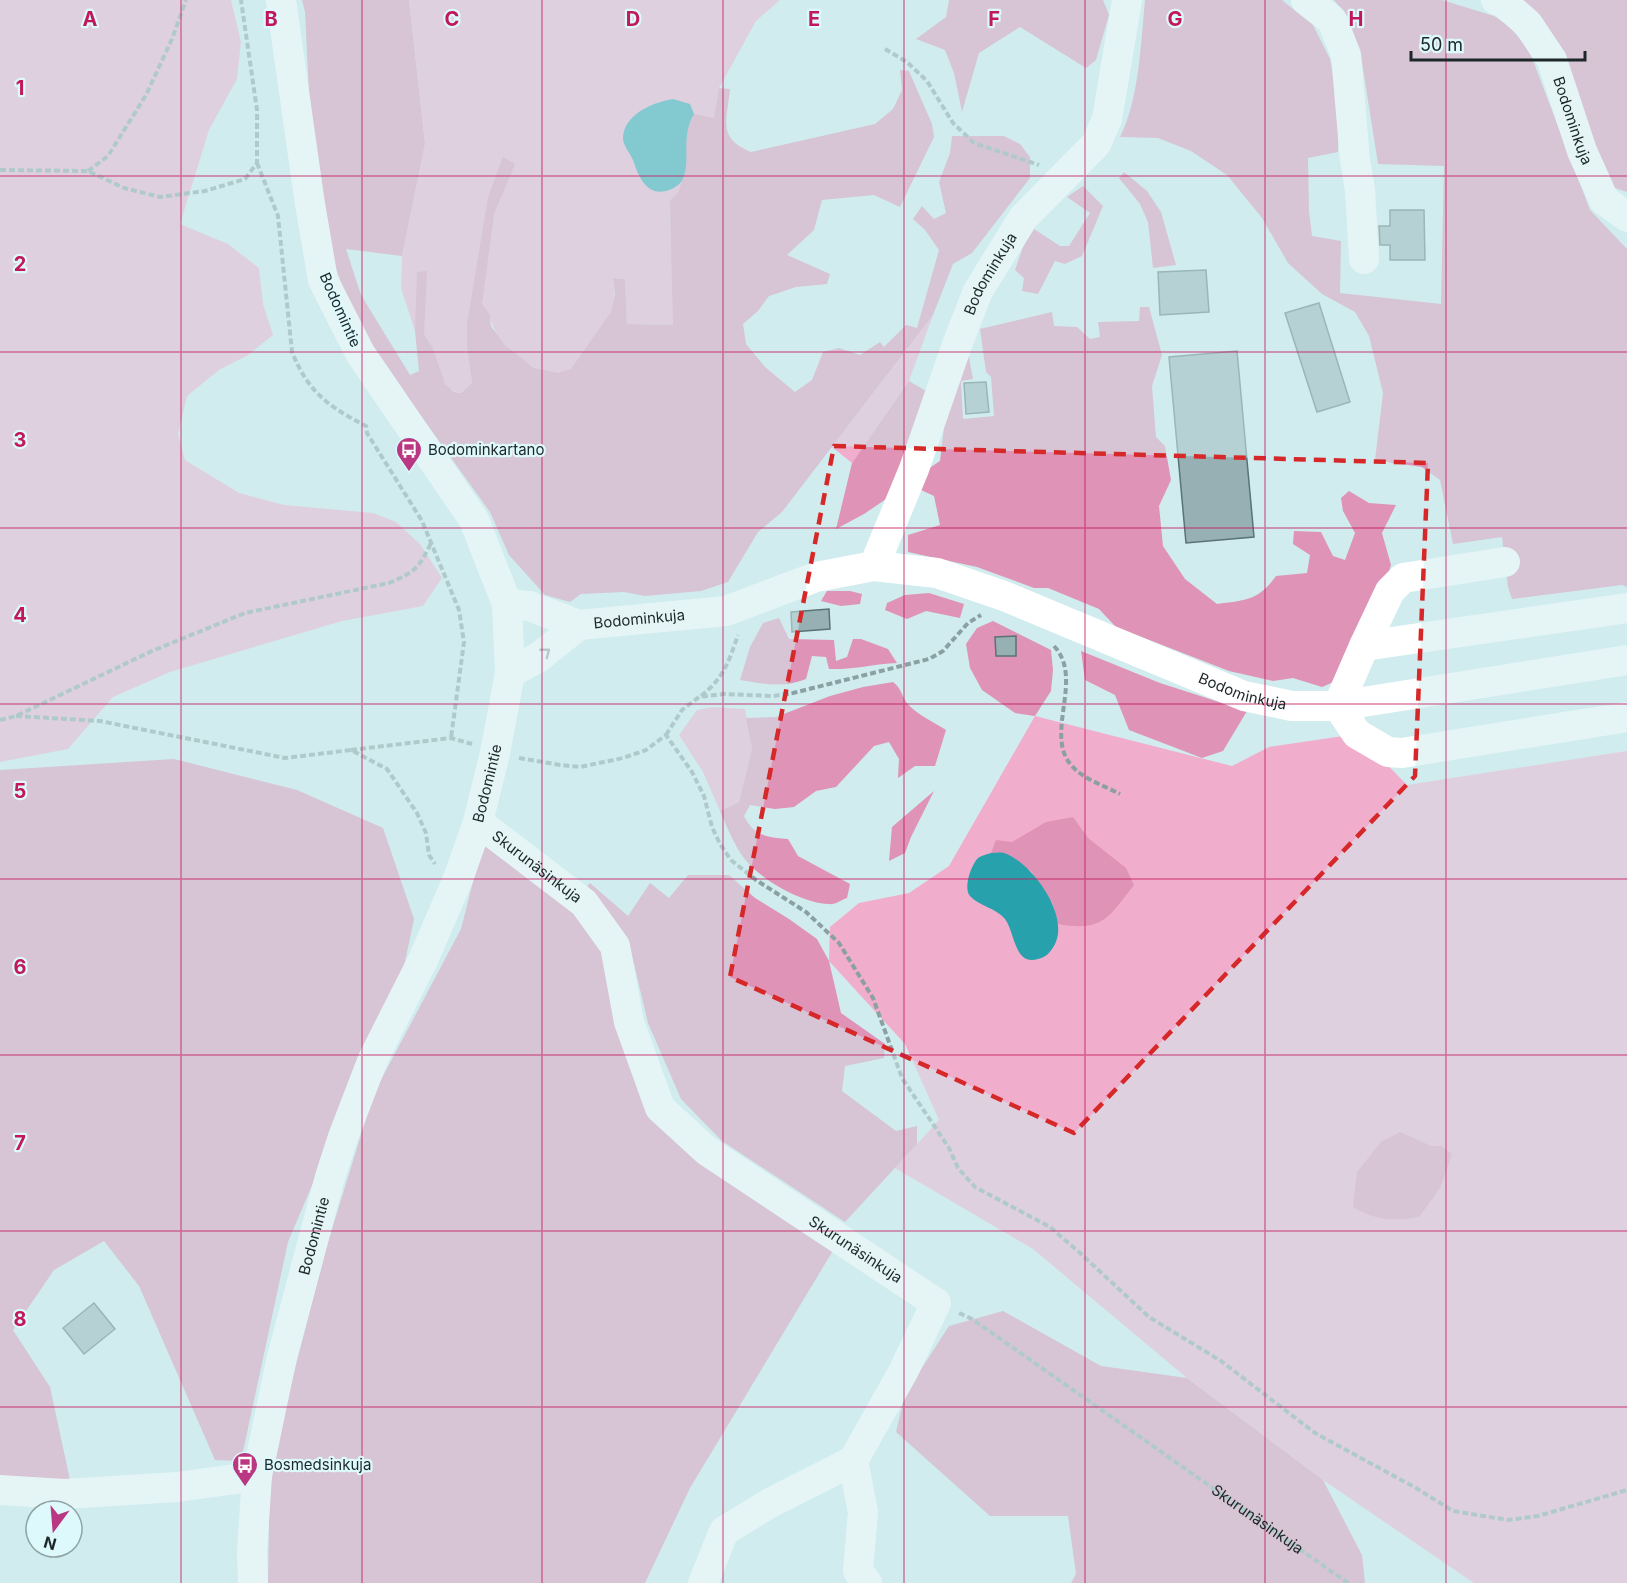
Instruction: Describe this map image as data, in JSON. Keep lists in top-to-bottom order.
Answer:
{
  "streets": {
    "street": ["Bodominkuja", "Bodomintie", "Skurunäsinkuja"]
  },
  "crossings": [
    ["Bodominkuja", "Bodomintie"],
    ["Bodomintie", "Skurunäsinkuja"]
  ],
  "places": {
    "bus stop": ["Bodominkartano", "Bosmedsinkuja"]
  },
  "scale_bar": "50 m",
  "north": "bottom",
  "grid": {
    "columns": [
      "A",
      "B",
      "C",
      "D",
      "E",
      "F",
      "G",
      "H"
    ],
    "rows": [
      "1",
      "2",
      "3",
      "4",
      "5",
      "6",
      "7",
      "8"
    ]
  }
}
